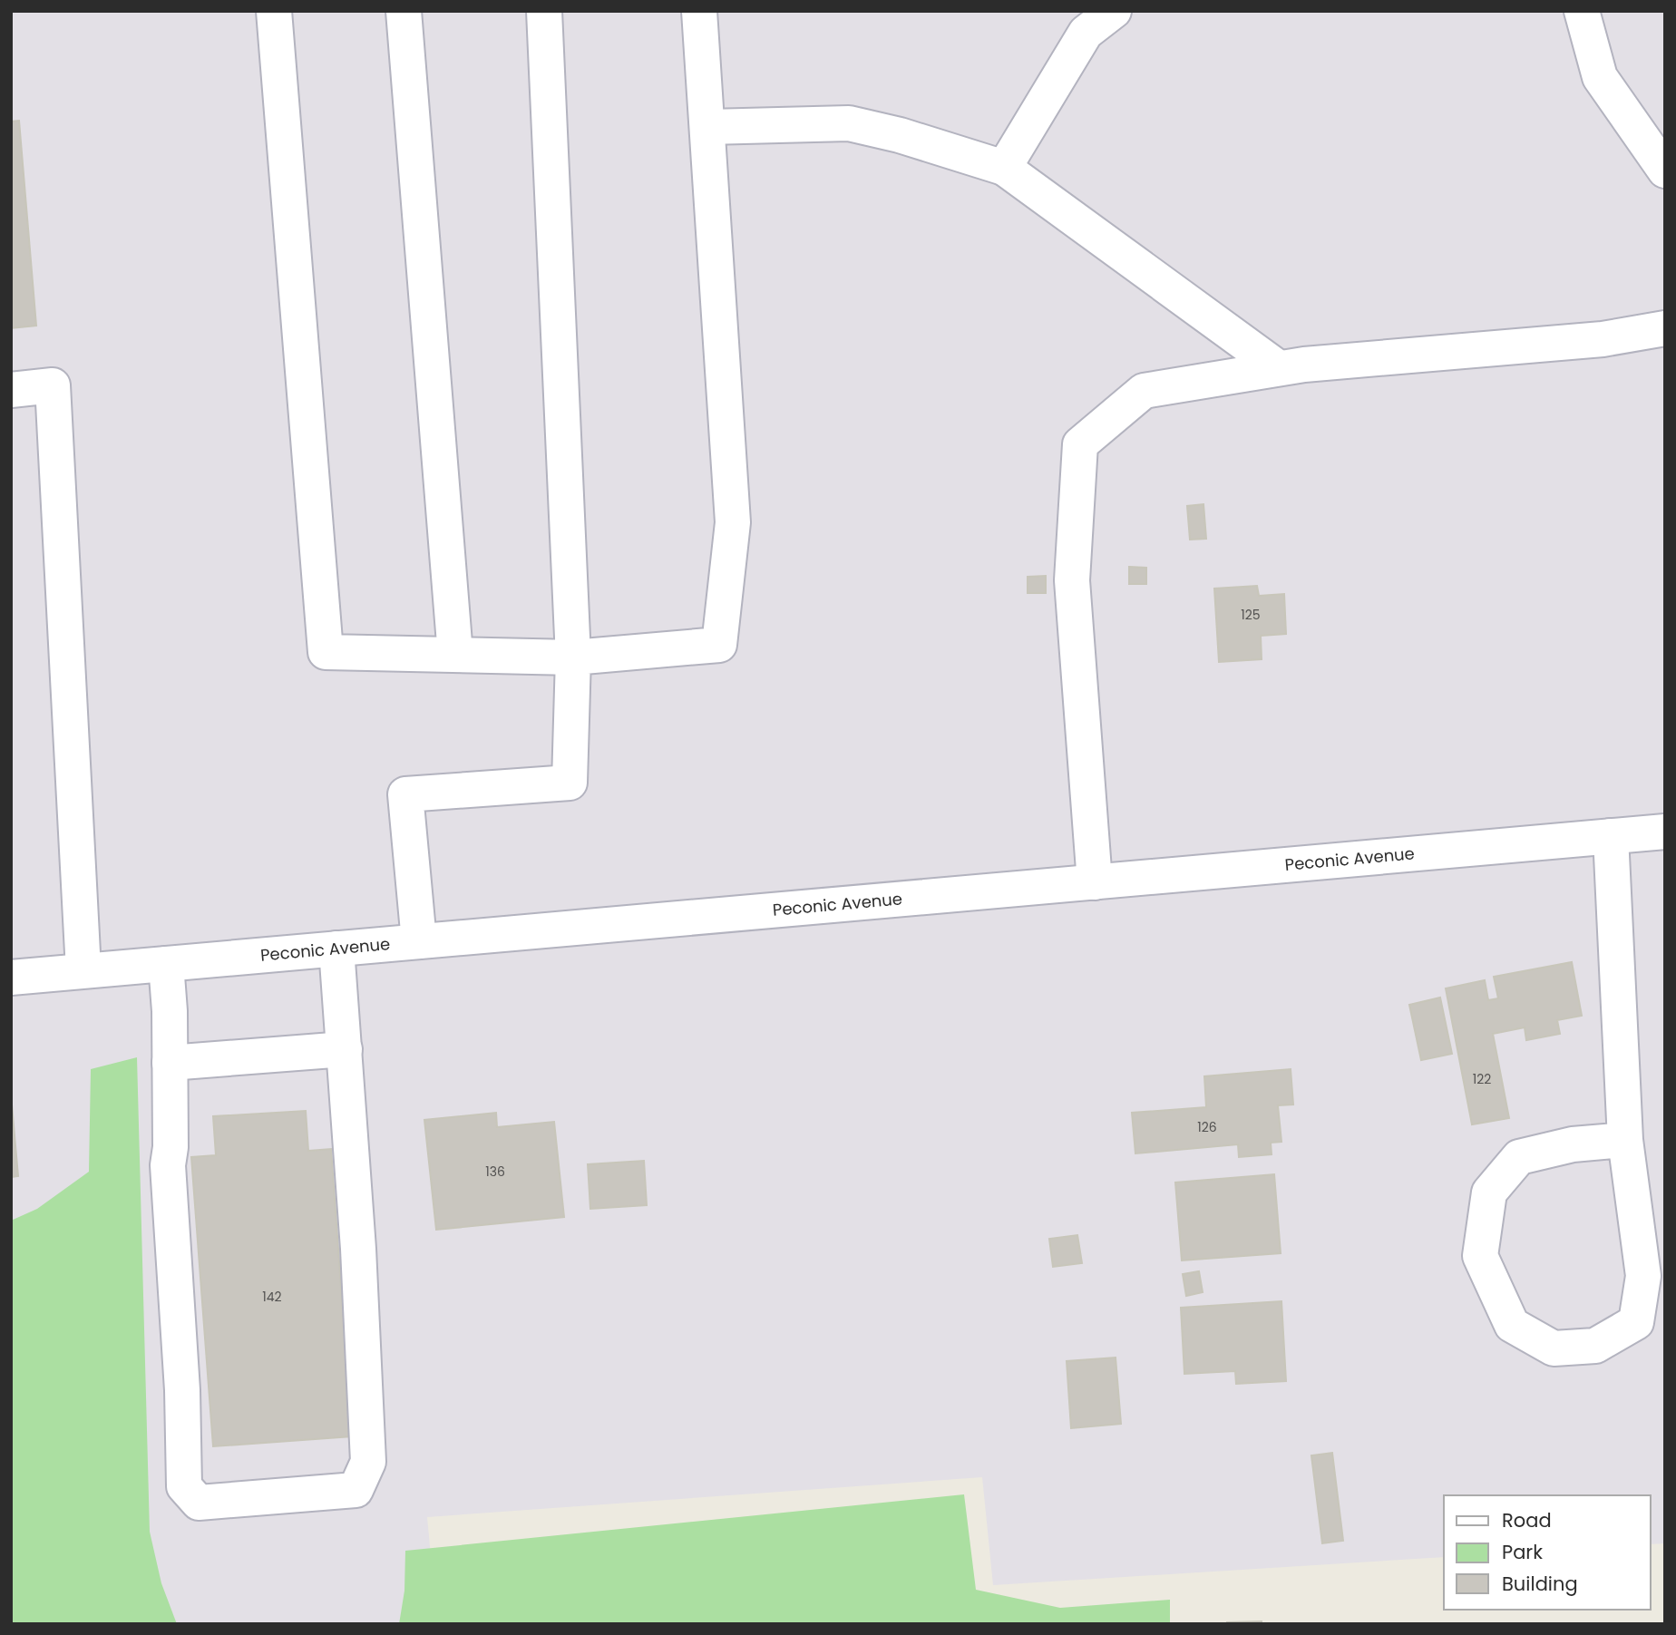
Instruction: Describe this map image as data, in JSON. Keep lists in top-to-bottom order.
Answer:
{
  "streets": {
    "street": ["Peconic Avenue"]
  },
  "house_numbers": [
    "125",
    "122",
    "126",
    "136",
    "142"
  ],
  "legend": ["Road", "Park", "Building"]
}
